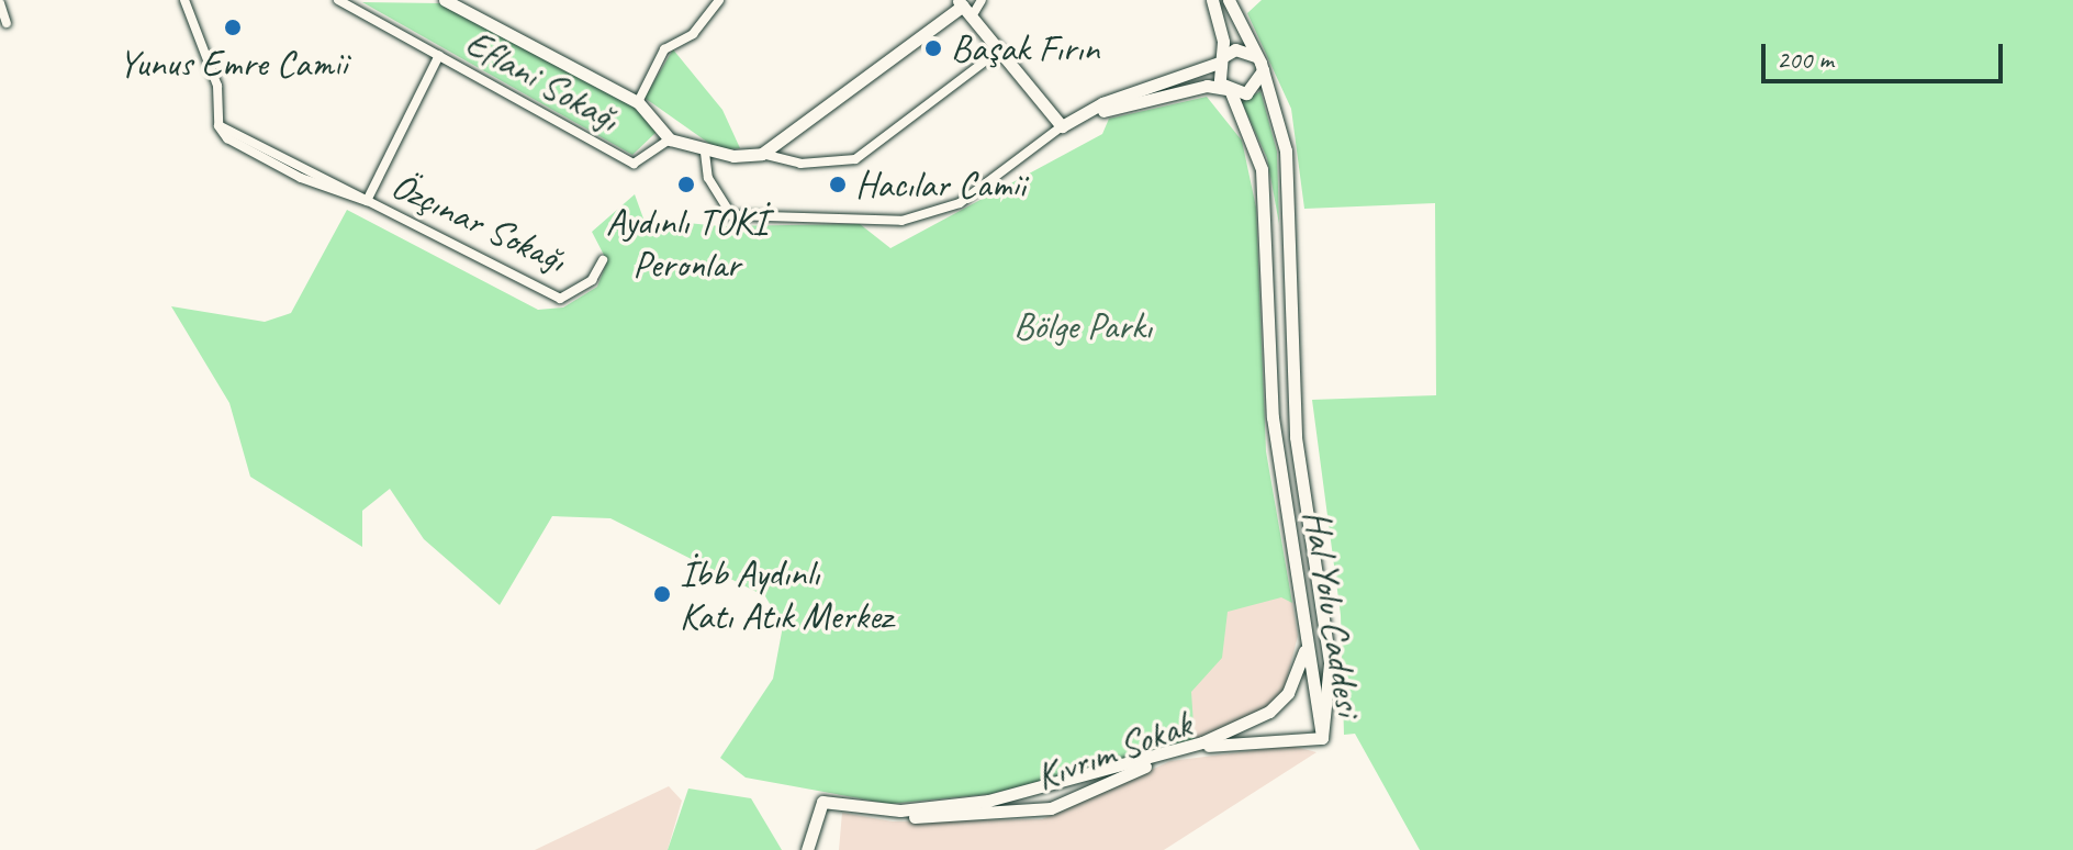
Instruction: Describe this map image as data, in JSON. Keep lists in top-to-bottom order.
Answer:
{
  "streets": {
    "street": [
      "Eflani Sokağı",
      "Özçınar Sokağı",
      "Hal Yolu Caddesi",
      "Kıvrım Sokak"
    ]
  },
  "crossings": [
    ["Hal Yolu Caddesi", "Kıvrım Sokak"]
  ],
  "parks": ["Bölge Parkı"],
  "places": [
    "Yunus Emre Camii",
    "Başak Fırın",
    "Aydınlı TOKİ Peronlar",
    "Hacılar Camii",
    "İbb Aydınlı Katı Atık Merkez"
  ],
  "scale_bar": "200 m"
}
